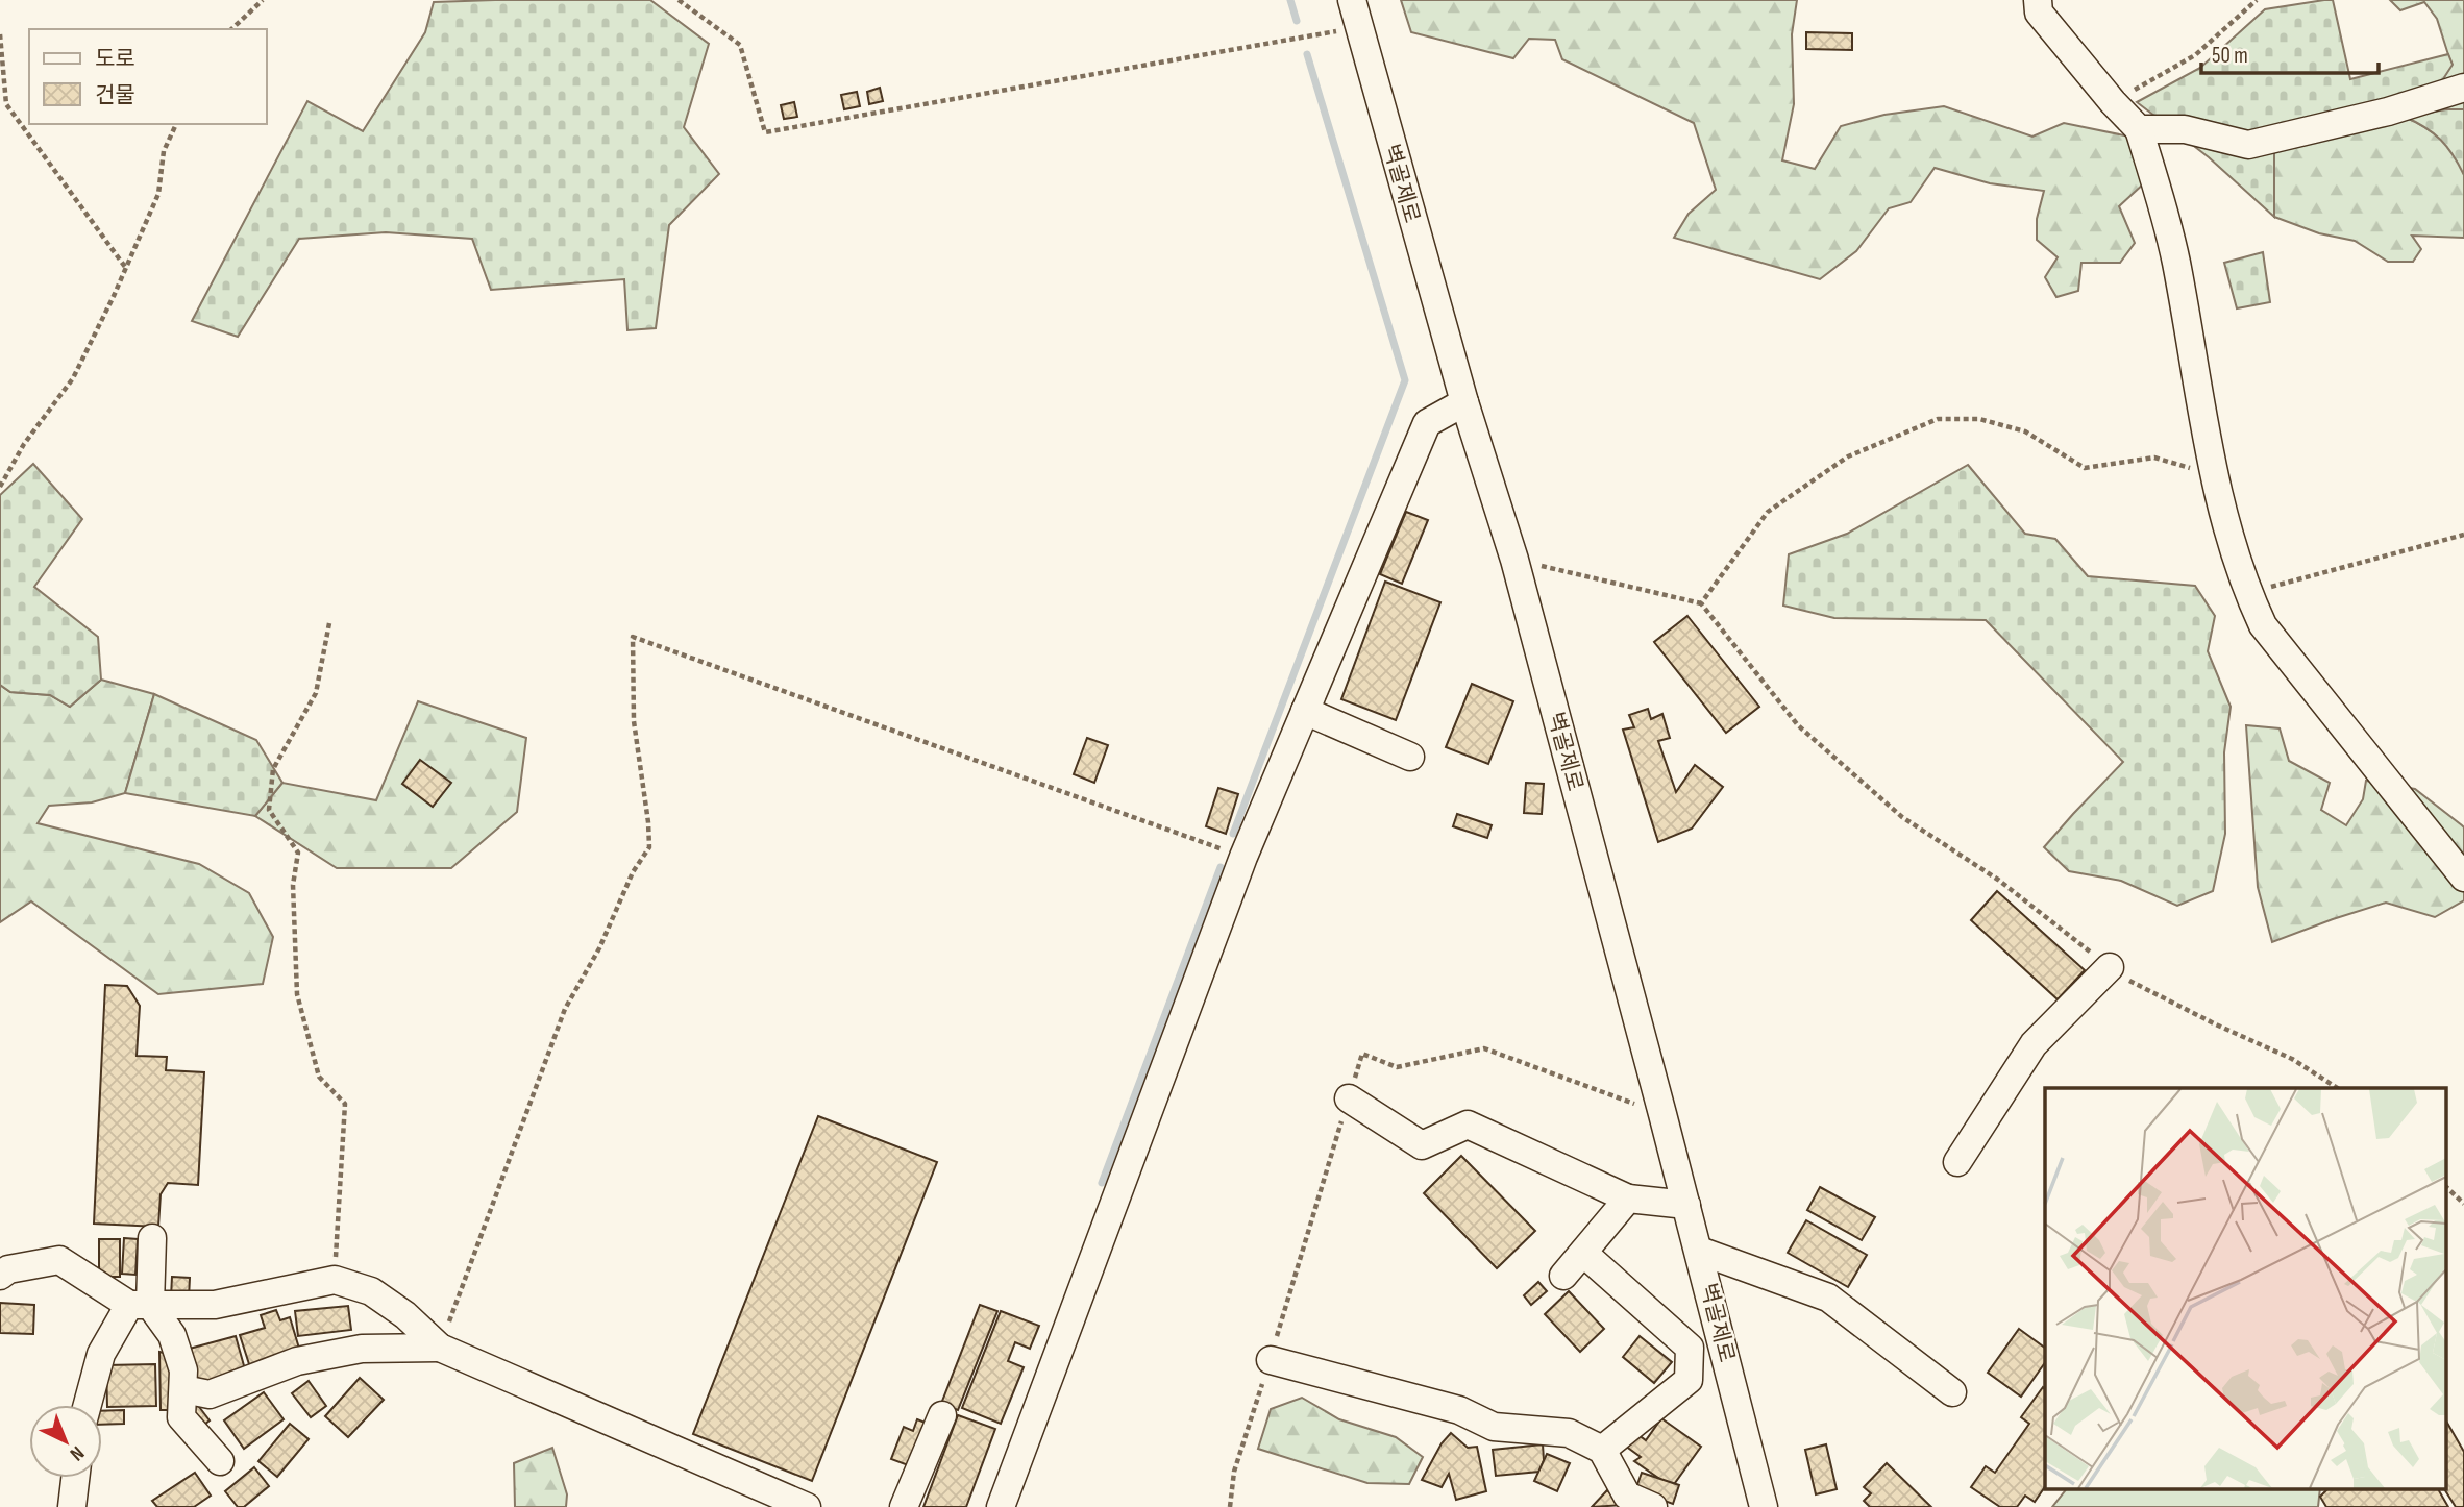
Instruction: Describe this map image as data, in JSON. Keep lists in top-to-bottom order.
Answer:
{
  "streets": {
    "street": ["벽골제로"]
  },
  "legend": ["도로", "건물"],
  "scale_bar": "50 m",
  "north": "bottom right"
}
